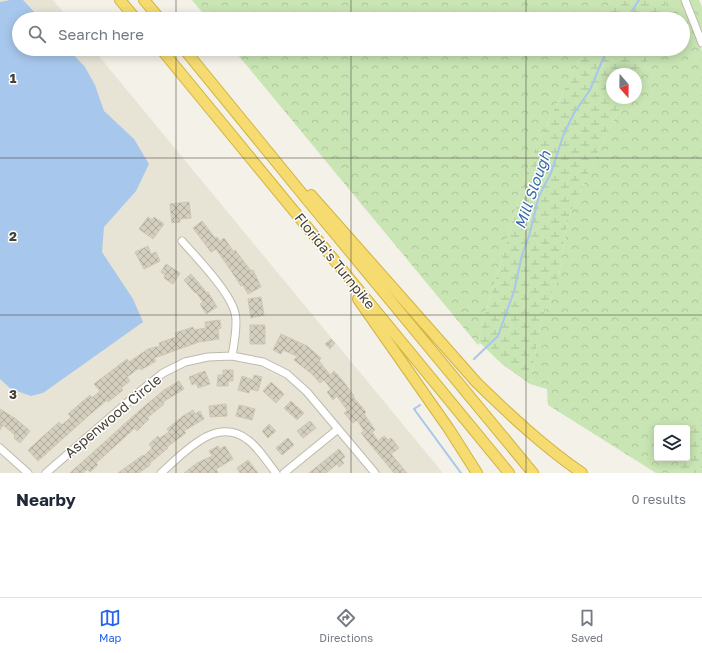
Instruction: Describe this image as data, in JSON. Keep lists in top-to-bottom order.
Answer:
{
  "streets": {
    "highway": ["Florida's Turnpike"],
    "street": ["Aspenwood Circle"]
  },
  "water": ["Mill Slough"],
  "north": "bottom",
  "page": {
    "search": "Search here",
    "heading": ["Nearby", "0 results"],
    "nav": ["Map", "Directions", "Saved"]
  },
  "grid": {
    "rows": ["1", "2", "3"]
  }
}
